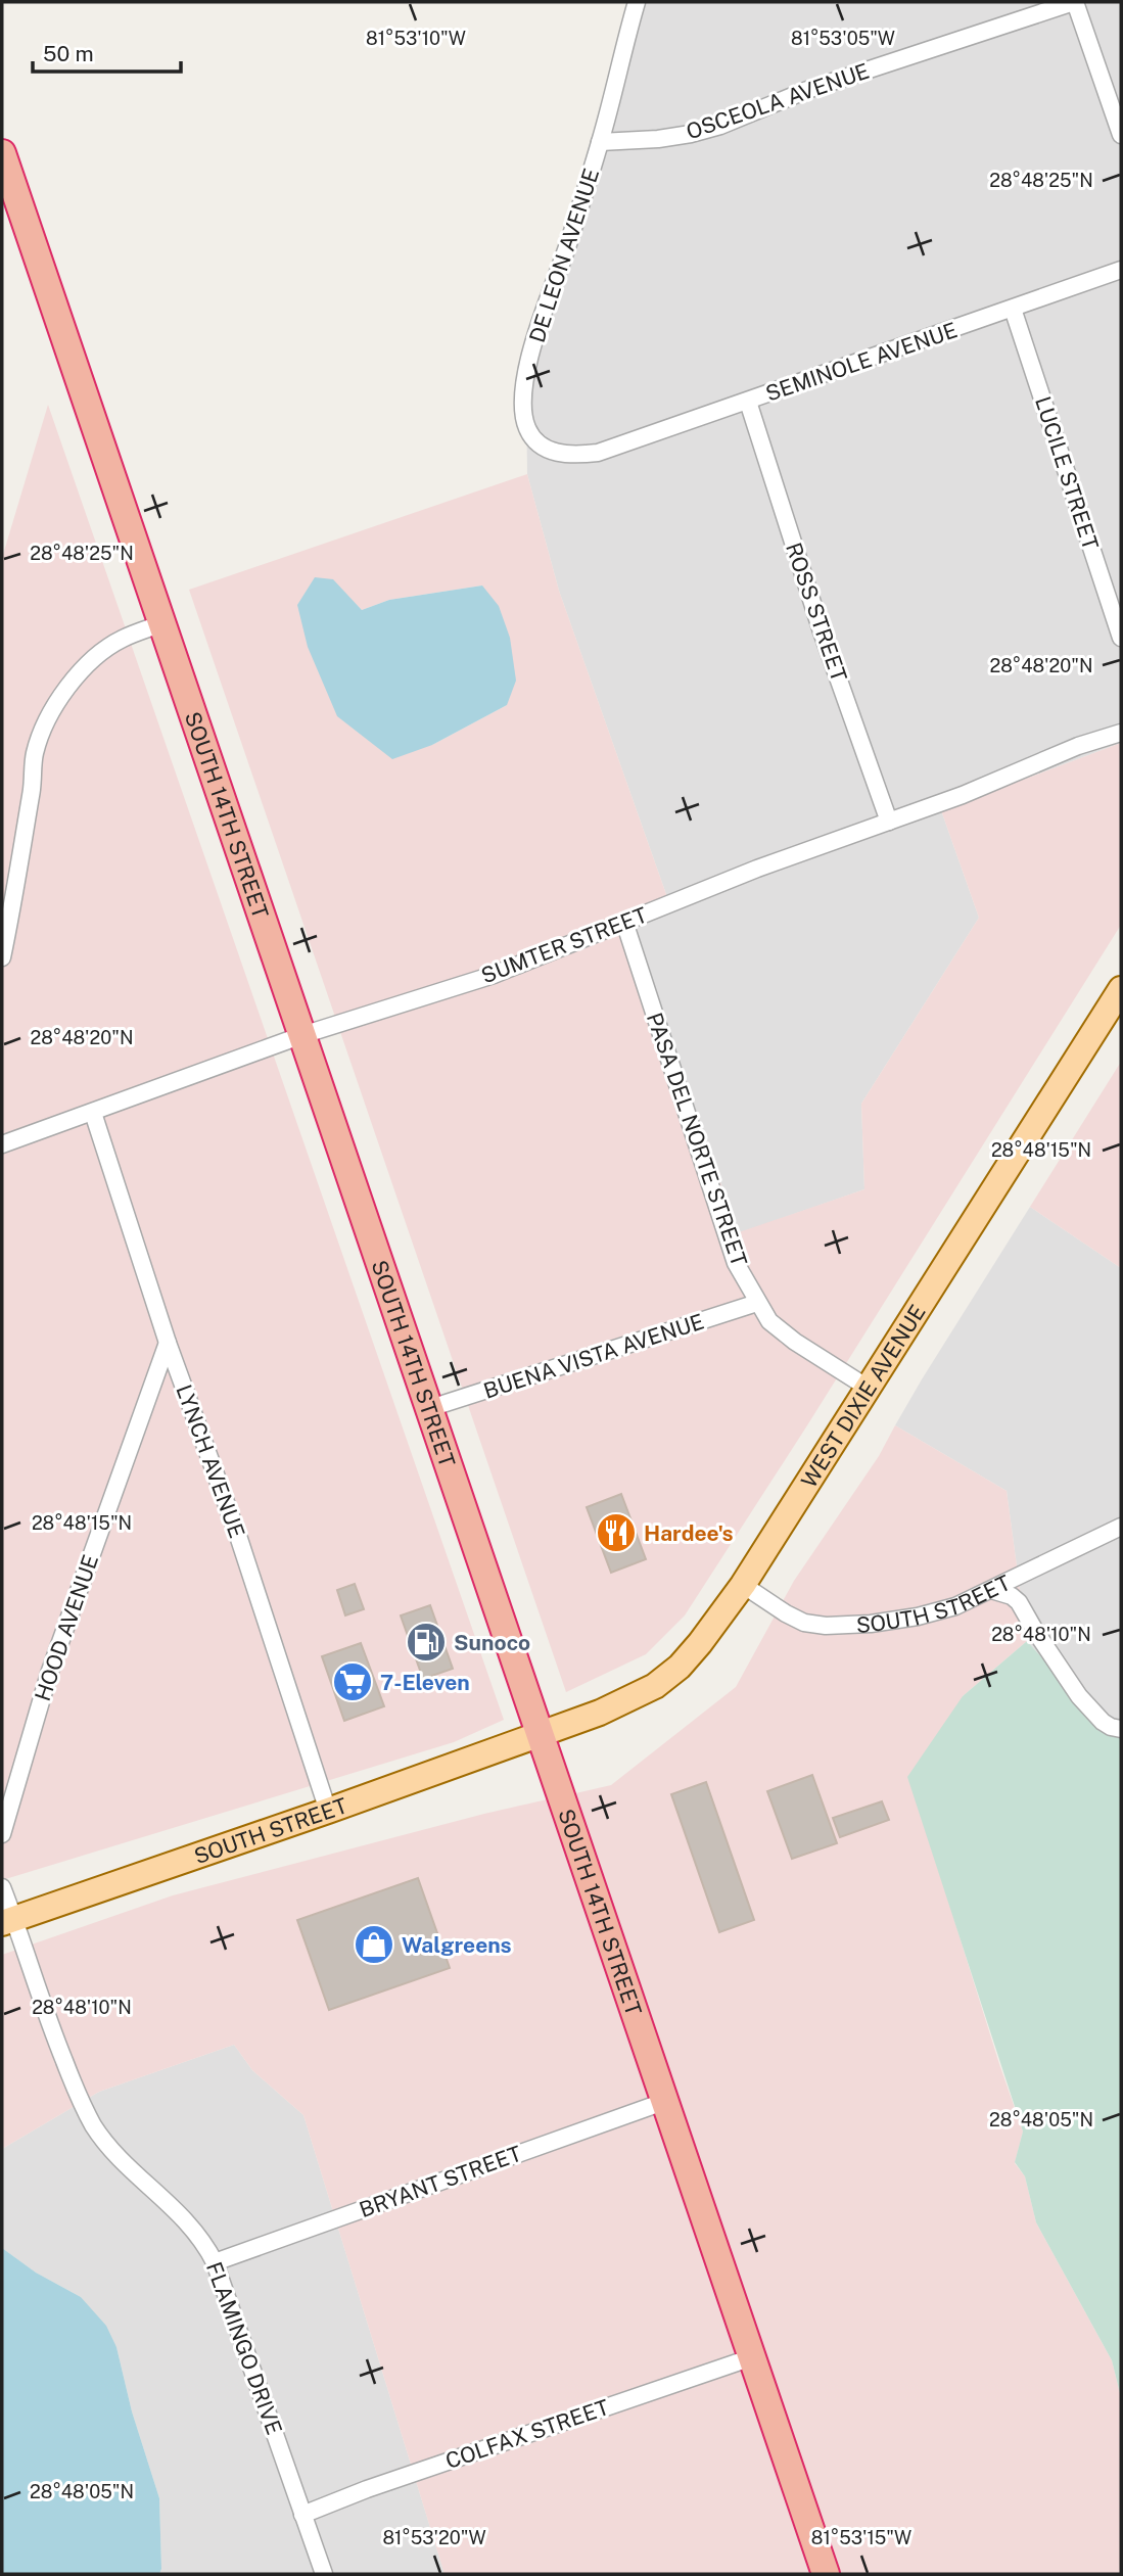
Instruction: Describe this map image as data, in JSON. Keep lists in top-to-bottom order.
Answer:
{
  "streets": {
    "highway": ["SOUTH 14TH STREET"],
    "main road": ["WEST DIXIE AVENUE", "SOUTH STREET"],
    "street": [
      "OSCEOLA AVENUE",
      "DE LEON AVENUE",
      "SEMINOLE AVENUE",
      "LUCILE STREET",
      "ROSS STREET",
      "SUMTER STREET",
      "PASA DEL NORTE STREET",
      "BUENA VISTA AVENUE",
      "LYNCH AVENUE",
      "HOOD AVENUE",
      "BRYANT STREET",
      "FLAMINGO DRIVE",
      "COLFAX STREET"
    ]
  },
  "crossings": [
    ["OSCEOLA AVENUE", "DE LEON AVENUE"],
    ["DE LEON AVENUE", "SEMINOLE AVENUE"],
    ["SEMINOLE AVENUE", "LUCILE STREET"],
    ["SEMINOLE AVENUE", "ROSS STREET"],
    ["ROSS STREET", "SUMTER STREET"],
    ["SOUTH 14TH STREET", "SUMTER STREET"],
    ["SOUTH 14TH STREET", "BUENA VISTA AVENUE"],
    ["SOUTH 14TH STREET", "WEST DIXIE AVENUE"],
    ["SOUTH 14TH STREET", "SOUTH STREET"],
    ["SOUTH 14TH STREET", "BRYANT STREET"],
    ["SOUTH 14TH STREET", "COLFAX STREET"],
    ["SUMTER STREET", "PASA DEL NORTE STREET"],
    ["SUMTER STREET", "LYNCH AVENUE"],
    ["PASA DEL NORTE STREET", "BUENA VISTA AVENUE"],
    ["PASA DEL NORTE STREET", "WEST DIXIE AVENUE"],
    ["WEST DIXIE AVENUE", "SOUTH STREET"],
    ["LYNCH AVENUE", "SOUTH STREET"],
    ["LYNCH AVENUE", "HOOD AVENUE"],
    ["SOUTH STREET", "FLAMINGO DRIVE"],
    ["BRYANT STREET", "FLAMINGO DRIVE"],
    ["FLAMINGO DRIVE", "COLFAX STREET"]
  ],
  "places": {
    "restaurant": ["Hardee's"],
    "fuel station": ["Sunoco"],
    "supermarket": ["7-Eleven"],
    "shop": ["Walgreens"]
  },
  "scale_bar": "50 m",
  "coordinates": [
    "81°53'10\"W",
    "81°53'05\"W",
    "28°48'25\"N",
    "28°48'20\"N",
    "28°48'15\"N",
    "28°48'10\"N",
    "28°48'05\"N",
    "81°53'20\"W",
    "81°53'15\"W"
  ]
}
